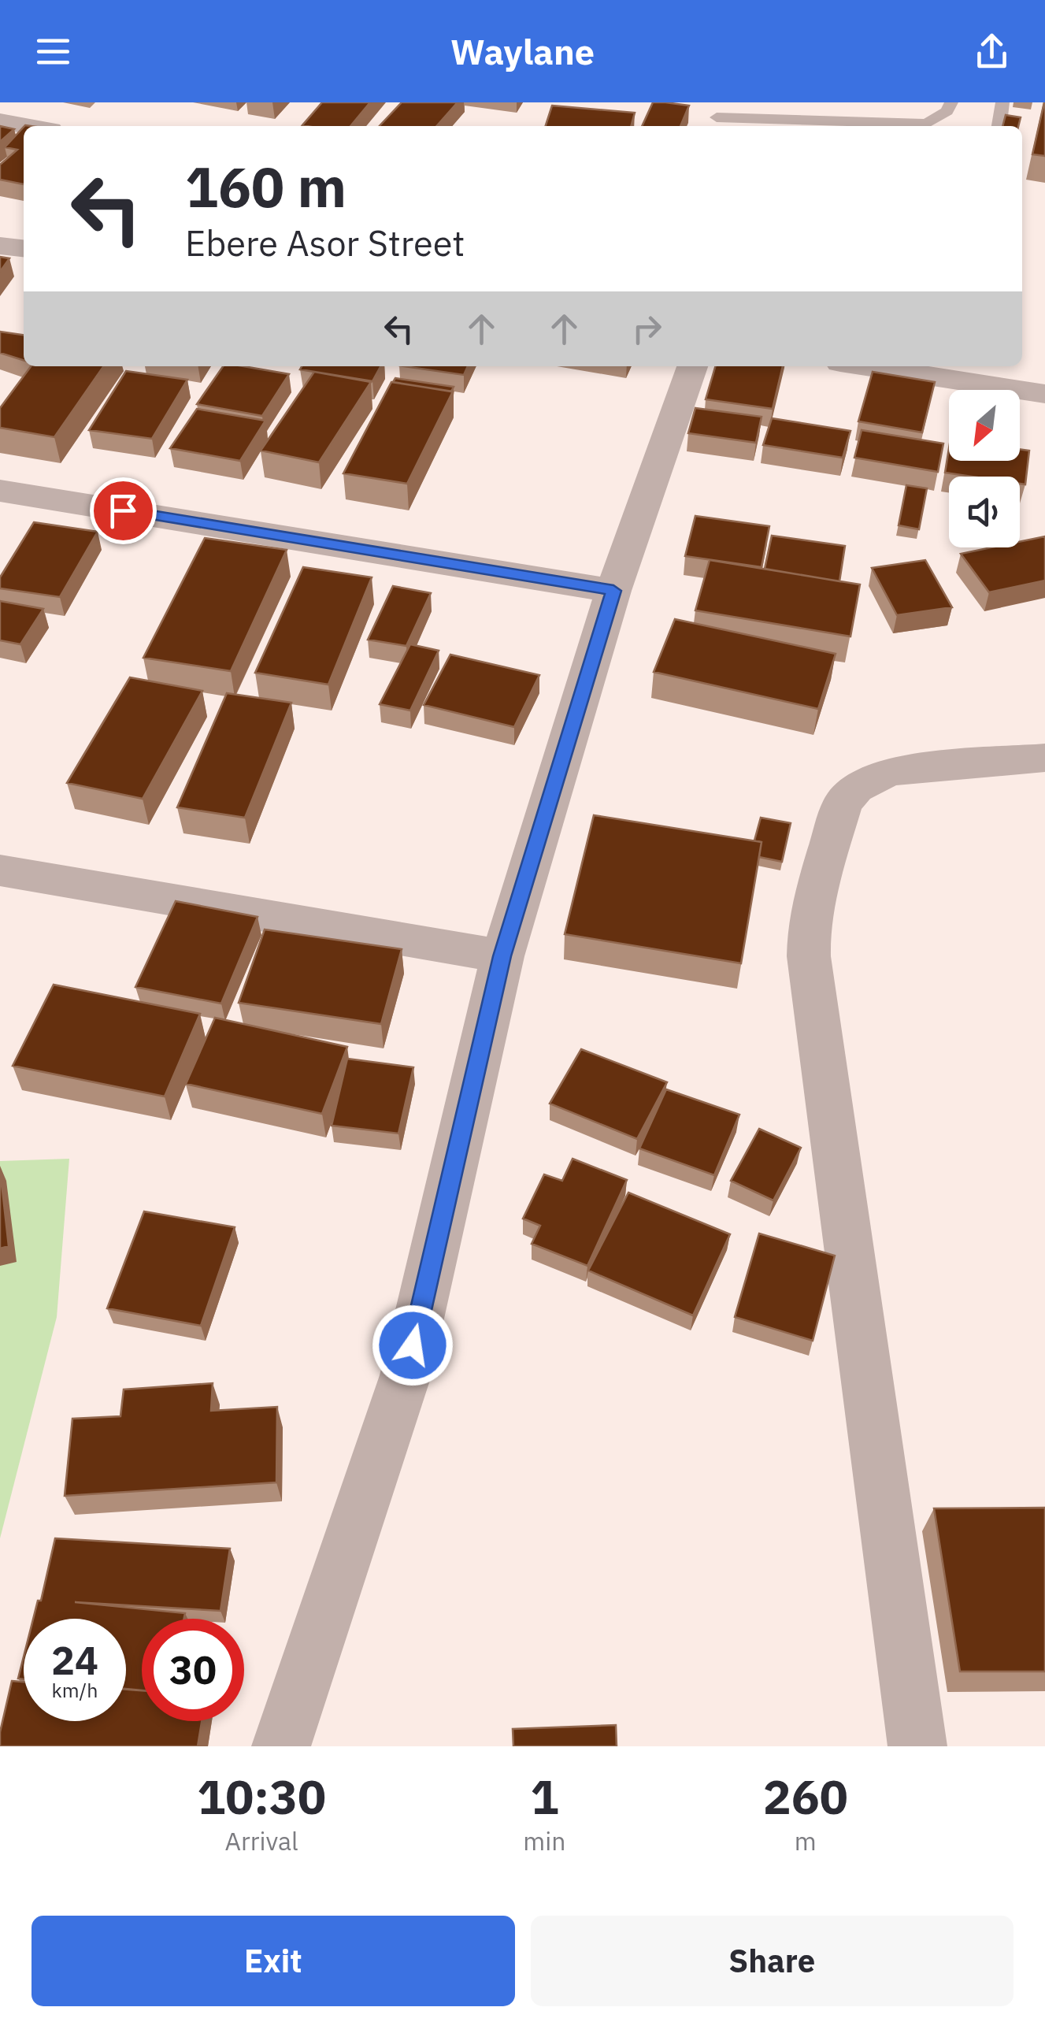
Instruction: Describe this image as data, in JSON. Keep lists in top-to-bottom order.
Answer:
{
  "north": "bottom left",
  "page": {
    "header": "Waylane",
    "turn": ["160 m", "Ebere Asor Street"],
    "speed": "24 km/h",
    "limit": "30",
    "eta": [
      "10:30",
      "Arrival",
      "1",
      "min",
      "260",
      "m"
    ],
    "buttons": ["Exit", "Share"]
  }
}
